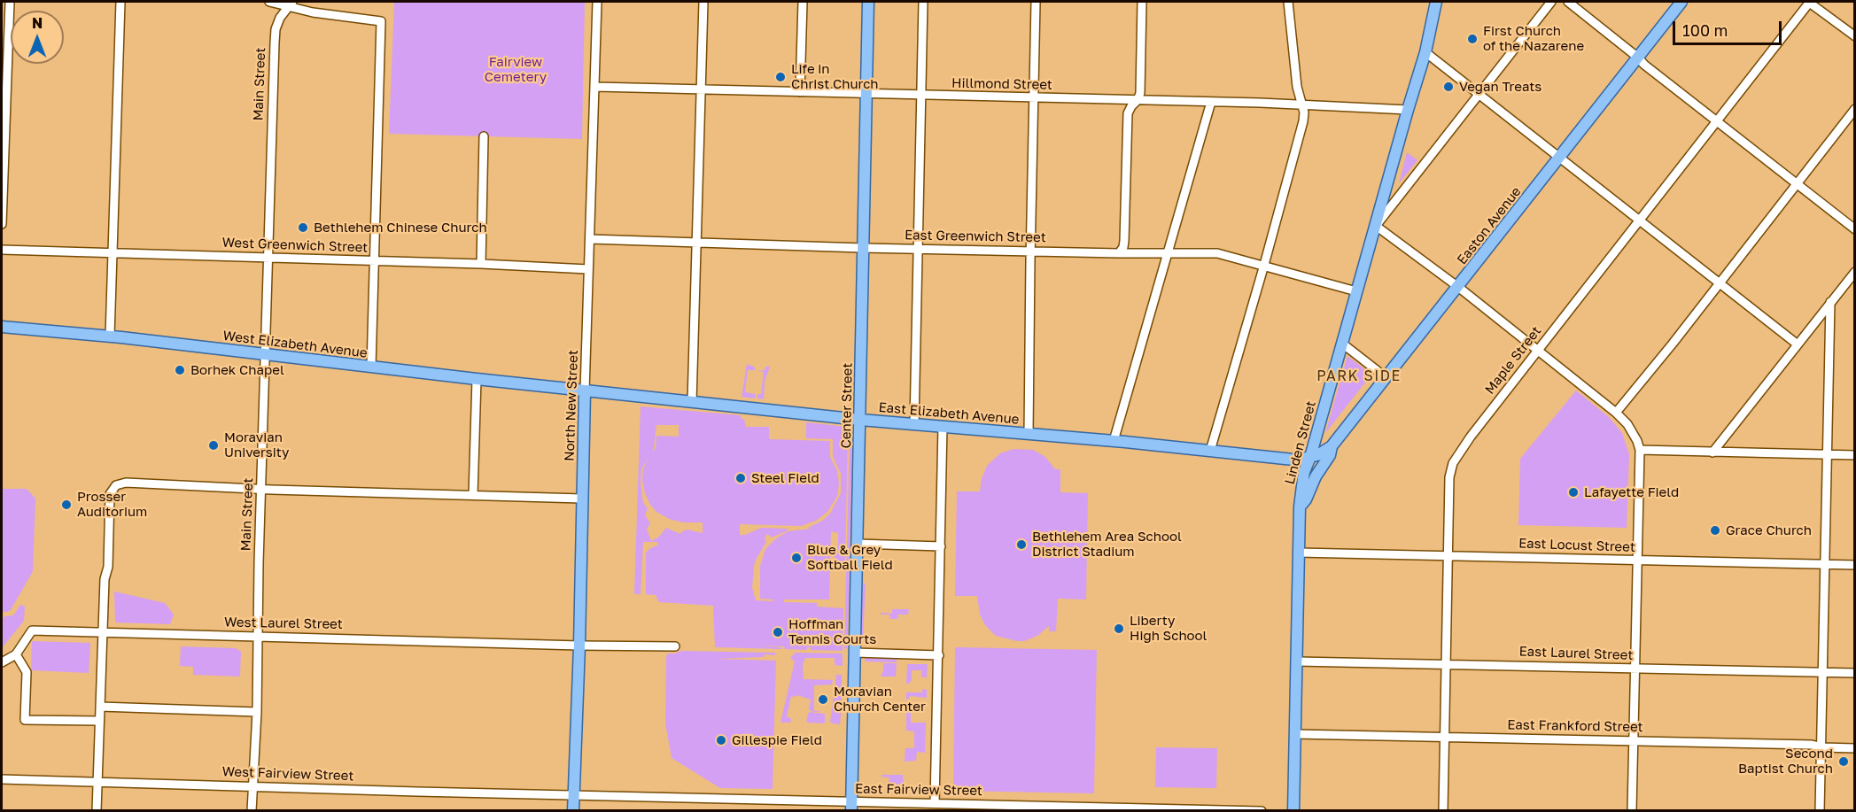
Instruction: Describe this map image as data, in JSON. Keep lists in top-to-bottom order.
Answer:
{
  "streets": {
    "main road": [
      "Easton Avenue",
      "West Elizabeth Avenue",
      "North New Street",
      "Center Street",
      "East Elizabeth Avenue",
      "Linden Street"
    ],
    "street": [
      "Main Street",
      "Hillmond Street",
      "East Greenwich Street",
      "West Greenwich Street",
      "Maple Street",
      "East Locust Street",
      "West Laurel Street",
      "East Laurel Street",
      "East Frankford Street",
      "West Fairview Street",
      "East Fairview Street"
    ]
  },
  "crossings": [
    ["Main Street", "West Greenwich Street"],
    ["Main Street", "West Elizabeth Avenue"],
    ["Main Street", "West Laurel Street"],
    ["Main Street", "West Fairview Street"],
    ["Hillmond Street", "North New Street"],
    ["Hillmond Street", "Center Street"],
    ["Hillmond Street", "Linden Street"],
    ["Easton Avenue", "East Elizabeth Avenue"],
    ["Easton Avenue", "Linden Street"],
    ["East Greenwich Street", "North New Street"],
    ["East Greenwich Street", "Center Street"],
    ["East Greenwich Street", "Linden Street"],
    ["West Greenwich Street", "North New Street"],
    ["West Elizabeth Avenue", "North New Street"],
    ["West Elizabeth Avenue", "East Elizabeth Avenue"],
    ["Maple Street", "East Locust Street"],
    ["Maple Street", "East Laurel Street"],
    ["Maple Street", "East Frankford Street"],
    ["North New Street", "East Elizabeth Avenue"],
    ["North New Street", "West Laurel Street"],
    ["North New Street", "West Fairview Street"],
    ["North New Street", "East Fairview Street"],
    ["Center Street", "East Elizabeth Avenue"],
    ["Center Street", "East Fairview Street"],
    ["East Elizabeth Avenue", "Linden Street"],
    ["Linden Street", "East Locust Street"],
    ["Linden Street", "East Laurel Street"],
    ["Linden Street", "East Frankford Street"],
    ["West Fairview Street", "East Fairview Street"]
  ],
  "districts": ["PARK SIDE"],
  "parks": ["Fairview Cemetery"],
  "places": [
    "First Church of the Nazarene",
    "Life in Christ Church",
    "Vegan Treats",
    "Bethlehem Chinese Church",
    "Borhek Chapel",
    "Moravian University",
    "Steel Field",
    "Lafayette Field",
    "Prosser Auditorium",
    "Grace Church",
    "Bethlehem Area School District Stadium",
    "Blue & Grey Softball Field",
    "Liberty High School",
    "Hoffman Tennis Courts",
    "Moravian Church Center",
    "Gillespie Field",
    "Second Baptist Church"
  ],
  "scale_bar": "100 m",
  "north": "top"
}
